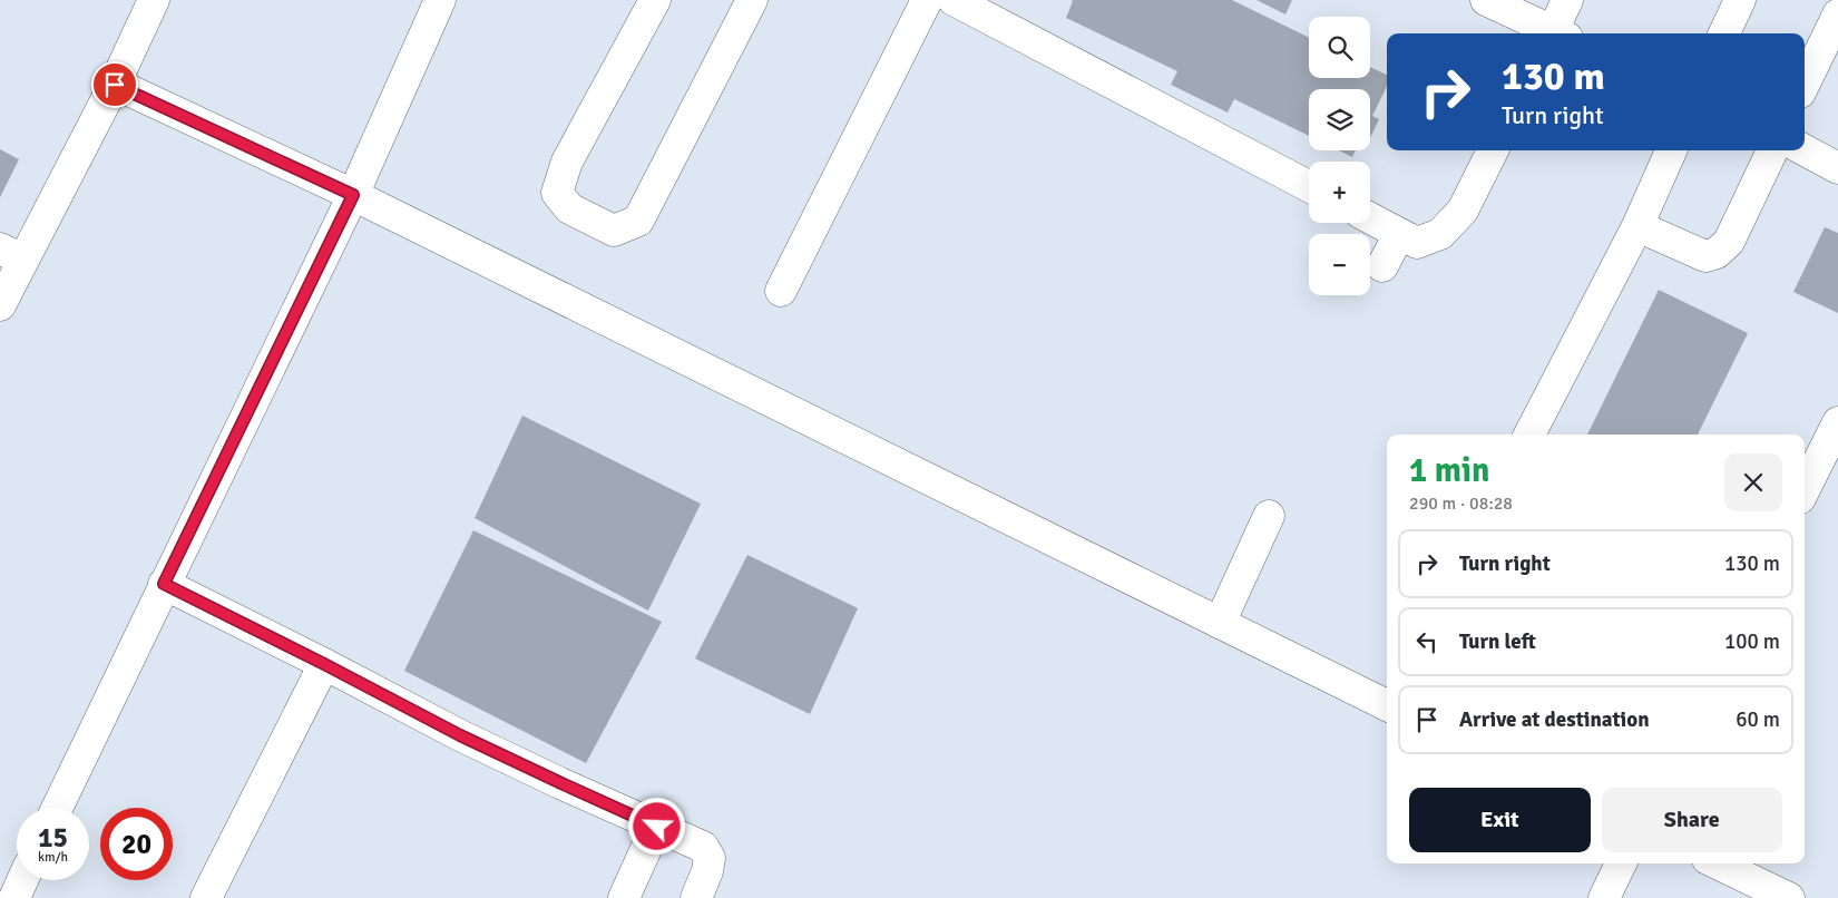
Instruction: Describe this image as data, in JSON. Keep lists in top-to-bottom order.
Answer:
{
  "page": {
    "map_buttons": ["+", "−"],
    "turn": ["130 m", "Turn right"],
    "heading": ["1 min", "290 m · 08:28"],
    "list": [
      {
        "name": "Turn right",
        "value": "130 m"
      },
      {
        "name": "Turn left",
        "value": "100 m"
      },
      {
        "name": "Arrive at destination",
        "value": "60 m"
      }
    ],
    "buttons": ["Exit", "Share"],
    "speed": "15 km/h",
    "limit": "20"
  }
}
